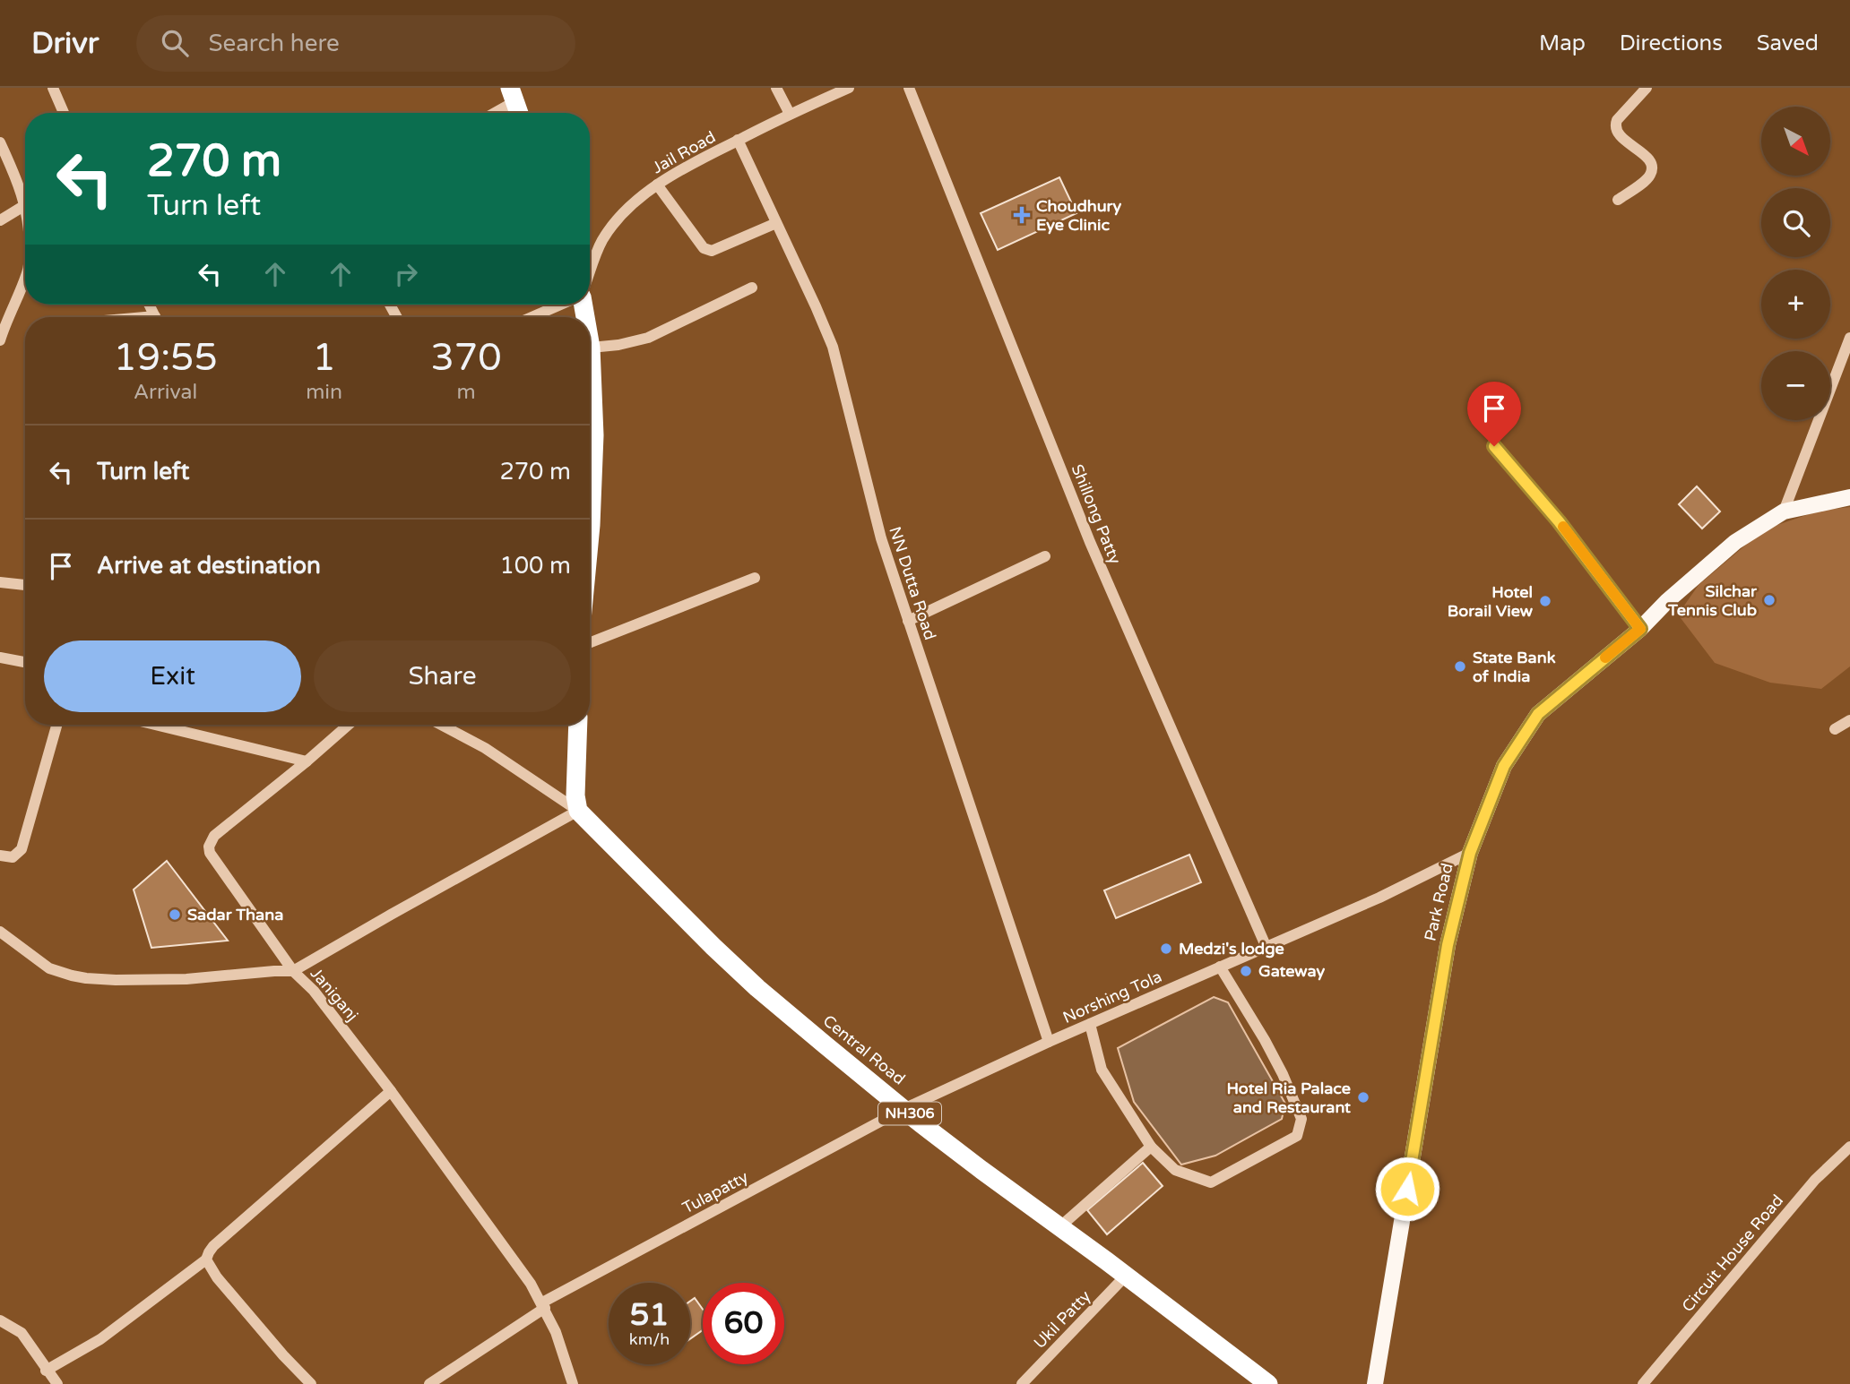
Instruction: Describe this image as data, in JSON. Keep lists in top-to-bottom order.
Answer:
{
  "streets": {
    "highway": ["Central Road", "NH306"],
    "main road": ["Park Road"],
    "street": [
      "Jail Road",
      "Shillong Patty",
      "NN Dutta Road",
      "Janiganj",
      "Norshing Tola",
      "Tulapatty",
      "Circuit House Road",
      "Ukil Patty"
    ]
  },
  "crossings": [
    ["Jail Road", "NN Dutta Road"],
    ["Shillong Patty", "Norshing Tola"],
    ["NN Dutta Road", "Norshing Tola"],
    ["Park Road", "Norshing Tola"],
    ["Janiganj", "Central Road"],
    ["Janiganj", "Tulapatty"],
    ["Norshing Tola", "Central Road"],
    ["Norshing Tola", "Tulapatty"],
    ["Central Road", "Tulapatty"],
    ["Central Road", "Ukil Patty"]
  ],
  "places": {
    "health": ["Choudhury Eye Clinic"],
    "other": [
      "Silchar Tennis Club",
      "Hotel Borail View",
      "State Bank of India",
      "Sadar Thana",
      "Medzi's lodge",
      "Gateway",
      "Hotel Ria Palace and Restaurant"
    ]
  },
  "north": "bottom right",
  "page": {
    "header": "Drivr",
    "search": "Search here",
    "nav": ["Map", "Directions", "Saved"],
    "map_buttons": ["+", "−"],
    "turn": ["270 m", "Turn left"],
    "eta": [
      "19:55",
      "Arrival",
      "1",
      "min",
      "370",
      "m"
    ],
    "list": [
      {
        "name": "Turn left",
        "value": "270 m"
      },
      {
        "name": "Arrive at destination",
        "value": "100 m"
      }
    ],
    "buttons": ["Exit", "Share"],
    "speed": "51 km/h",
    "limit": "60"
  }
}
